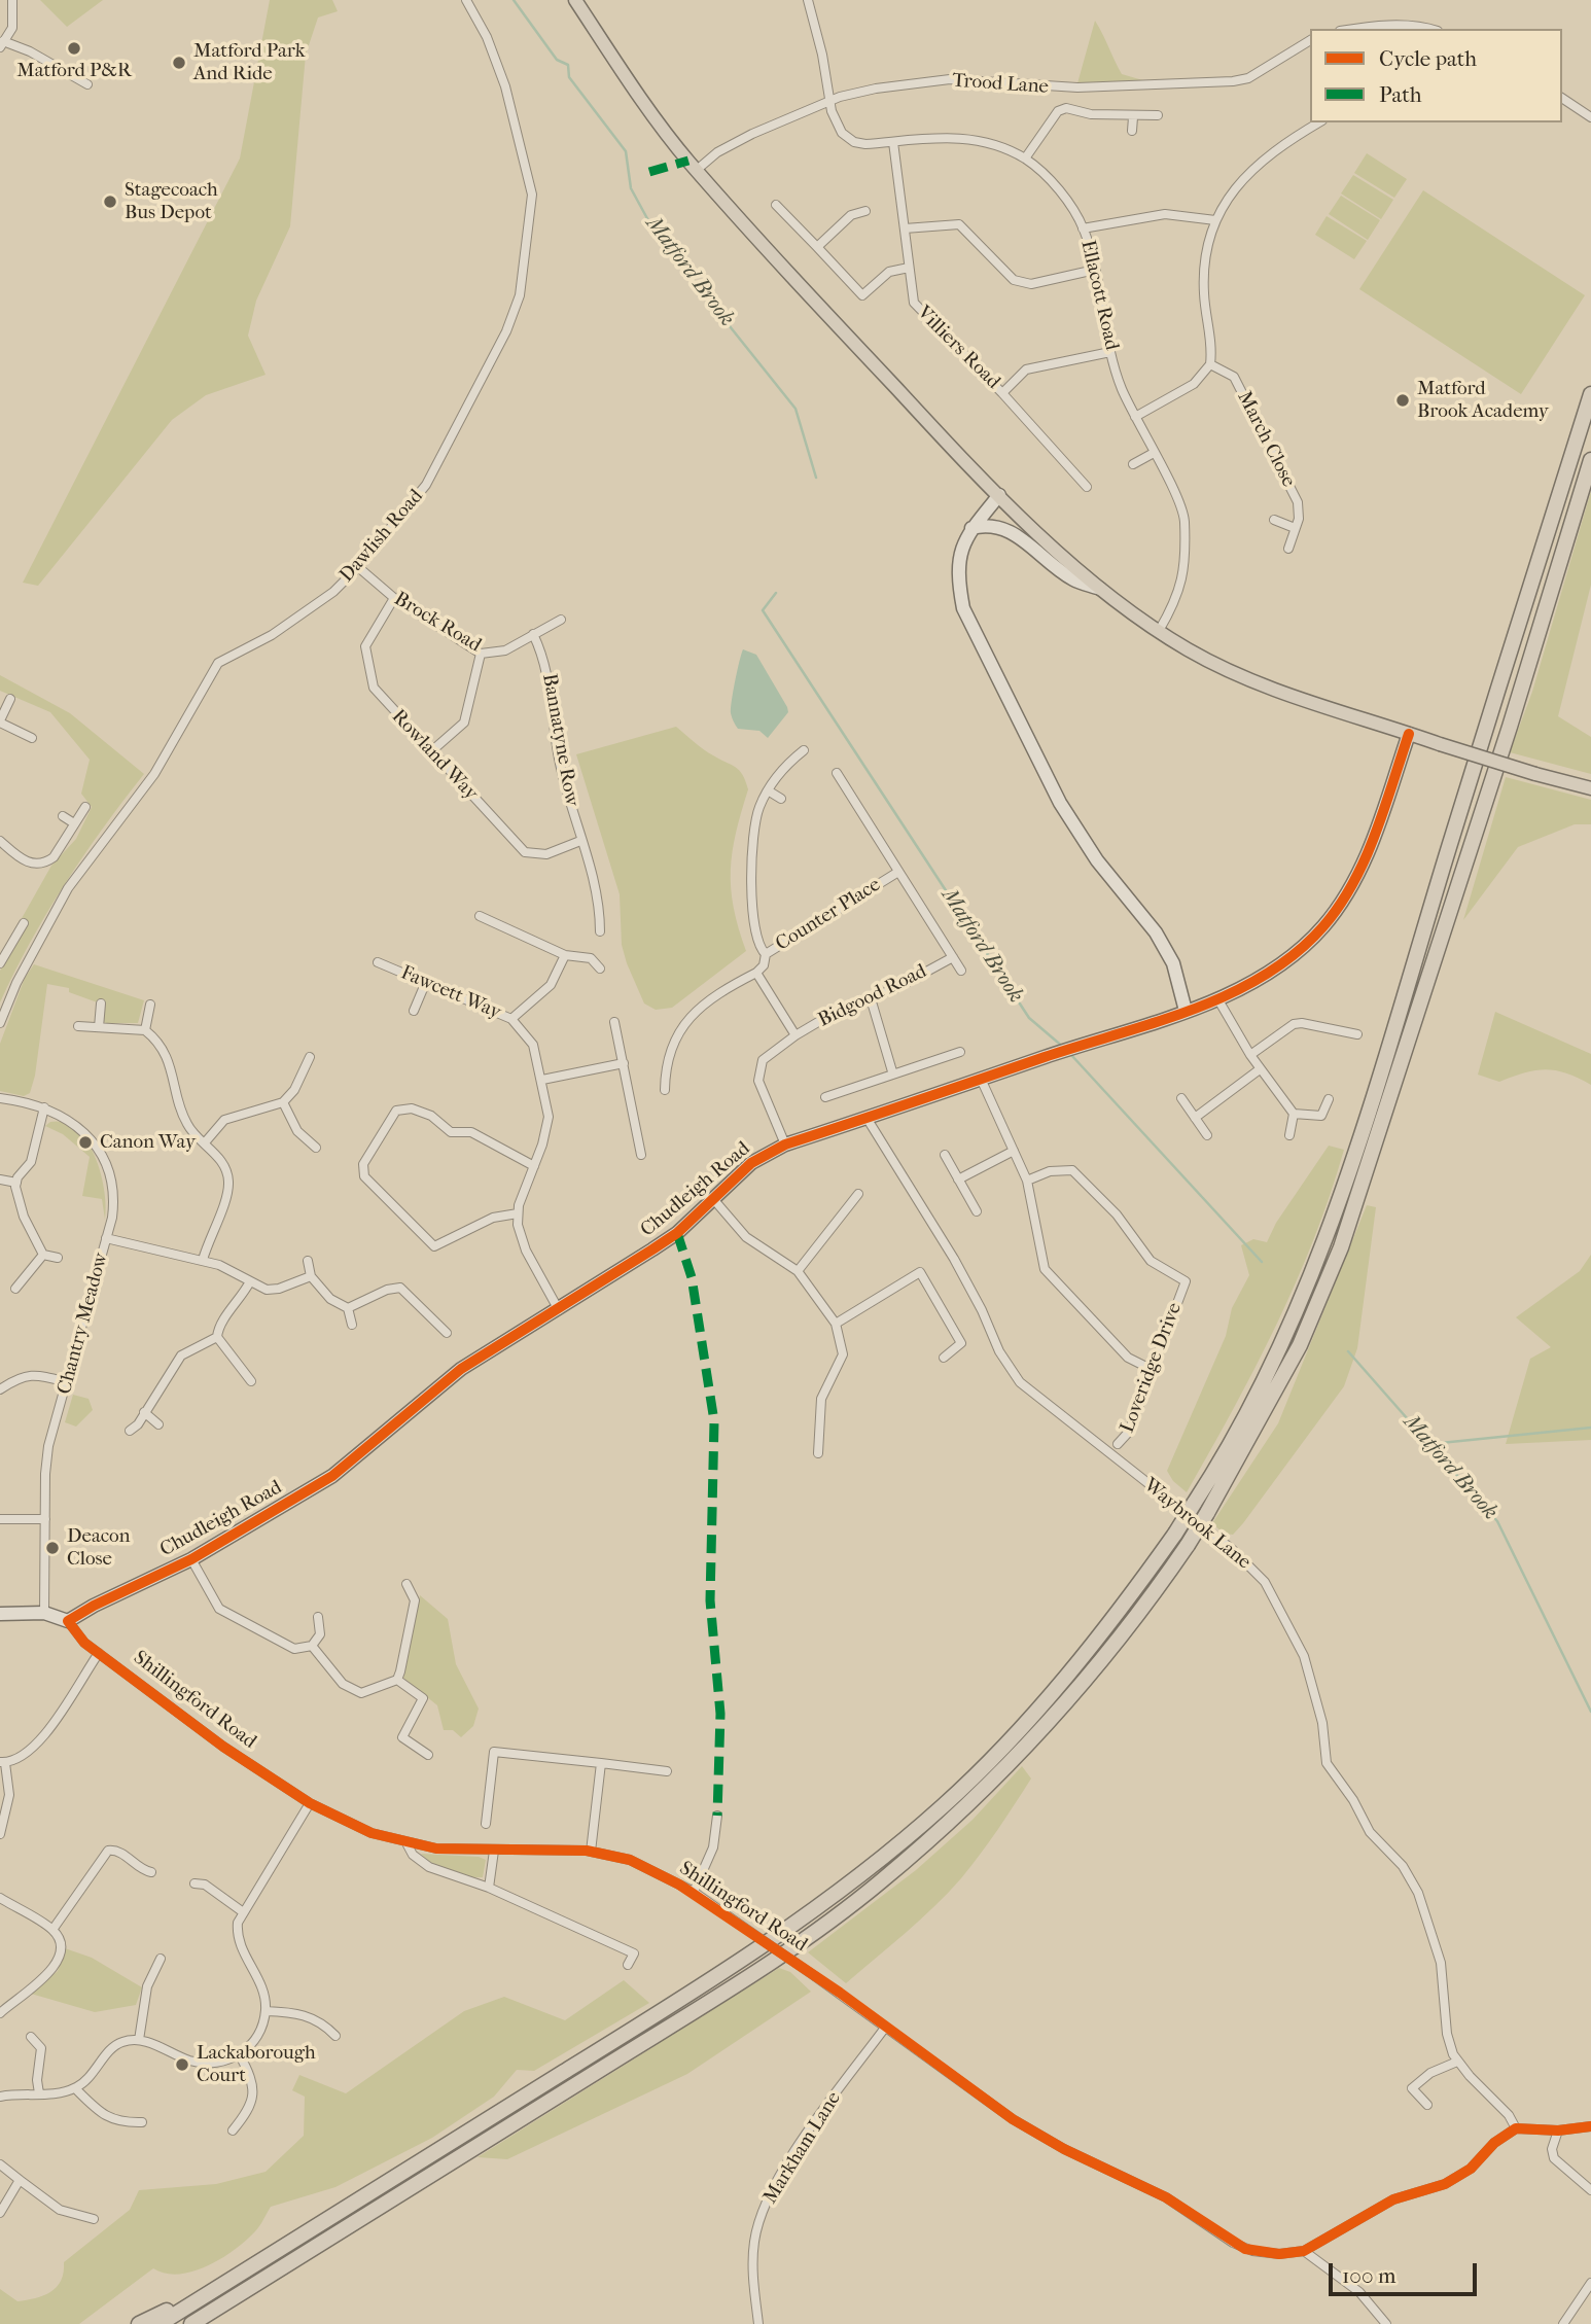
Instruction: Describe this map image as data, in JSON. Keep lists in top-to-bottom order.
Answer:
{
  "streets": {
    "street": [
      "Trood Lane",
      "Ellacott Road",
      "Villiers Road",
      "March Close",
      "Dawlish Road",
      "Brock Road",
      "Bannatyne Row",
      "Rowland Way",
      "Counter Place",
      "Fawcett Way",
      "Bidgood Road",
      "Chudleigh Road",
      "Chantry Meadow",
      "Loveridge Drive",
      "Waybrook Lane",
      "Shillingford Road",
      "Markham Lane"
    ]
  },
  "crossings": [
    ["Trood Lane", "Ellacott Road"],
    ["Ellacott Road", "Villiers Road"],
    ["Dawlish Road", "Brock Road"],
    ["Brock Road", "Bannatyne Row"],
    ["Brock Road", "Rowland Way"],
    ["Bannatyne Row", "Rowland Way"],
    ["Counter Place", "Bidgood Road"],
    ["Fawcett Way", "Chudleigh Road"],
    ["Bidgood Road", "Chudleigh Road"],
    ["Chudleigh Road", "Waybrook Lane"],
    ["Chudleigh Road", "Shillingford Road"],
    ["Shillingford Road", "Markham Lane"]
  ],
  "water": ["Matford Brook"],
  "places": [
    "Matford P&R",
    "Matford Park And Ride",
    "Stagecoach Bus Depot",
    "Matford Brook Academy",
    "Canon Way",
    "Deacon Close",
    "Lackaborough Court"
  ],
  "legend": ["Cycle path", "Path"],
  "scale_bar": "100 m"
}
